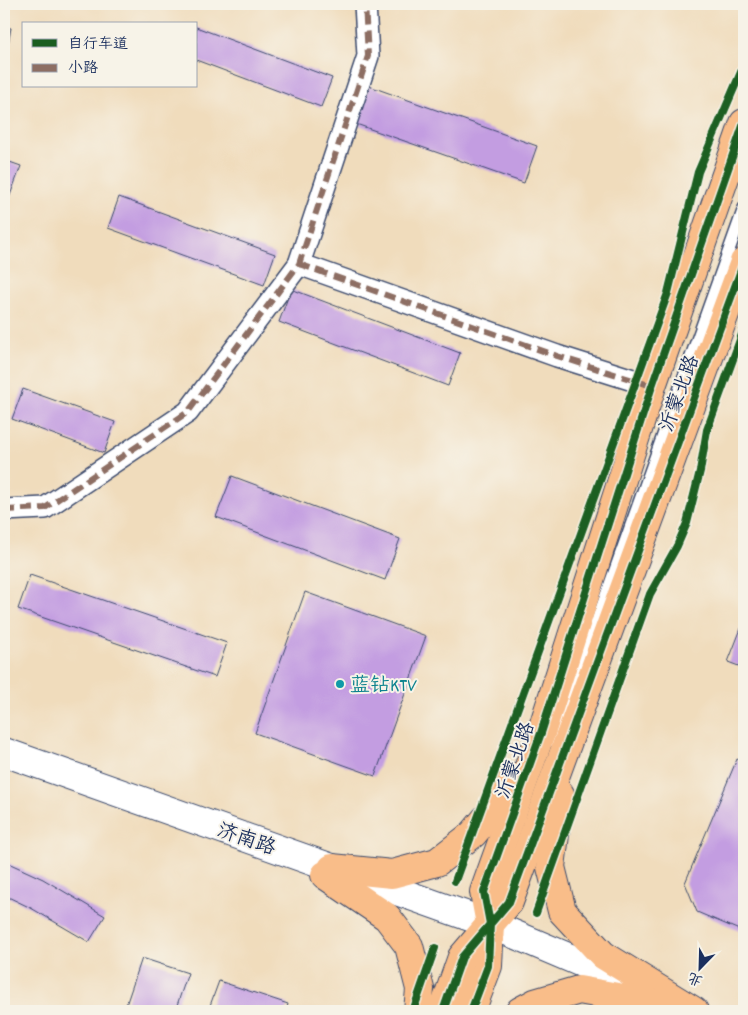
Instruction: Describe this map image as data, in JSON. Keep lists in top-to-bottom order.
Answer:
{
  "streets": {
    "main road": ["沂蒙北路"],
    "street": ["济南路"]
  },
  "crossings": [
    ["沂蒙北路", "济南路"]
  ],
  "places": ["蓝钻KTV"],
  "legend": ["自行车道", "小路"],
  "north": "bottom left"
}
